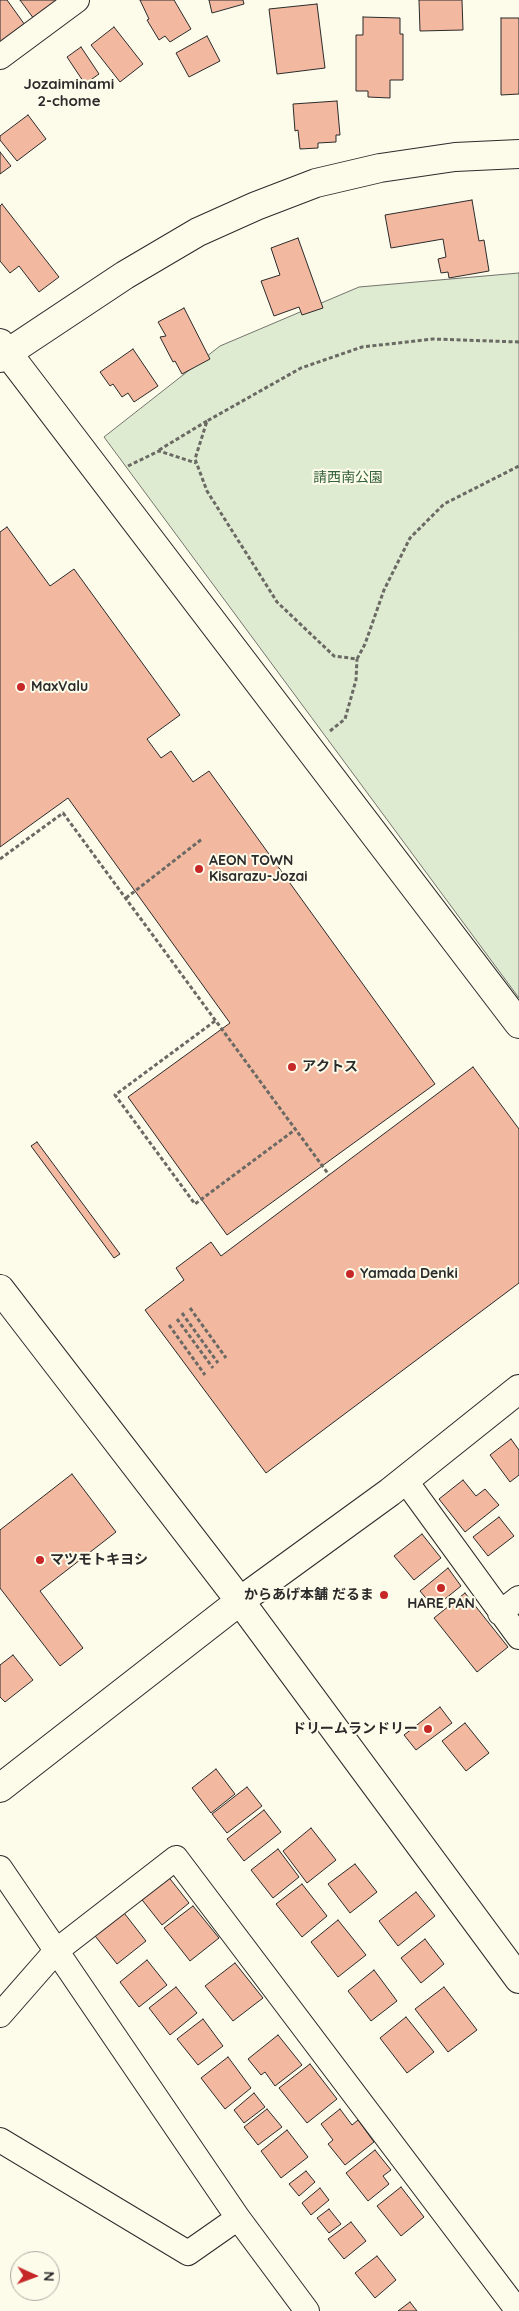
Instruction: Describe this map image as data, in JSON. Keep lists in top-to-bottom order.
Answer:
{
  "districts": ["Jozaiminami 2-chome"],
  "parks": ["請西南公園"],
  "places": [
    "MaxValu",
    "AEON TOWN Kisarazu-Jozai",
    "アクトス",
    "Yamada Denki",
    "マツモトキヨシ",
    "HARE PAN",
    "からあげ本舗 だるま",
    "ドリームランドリー"
  ],
  "north": "right"
}
